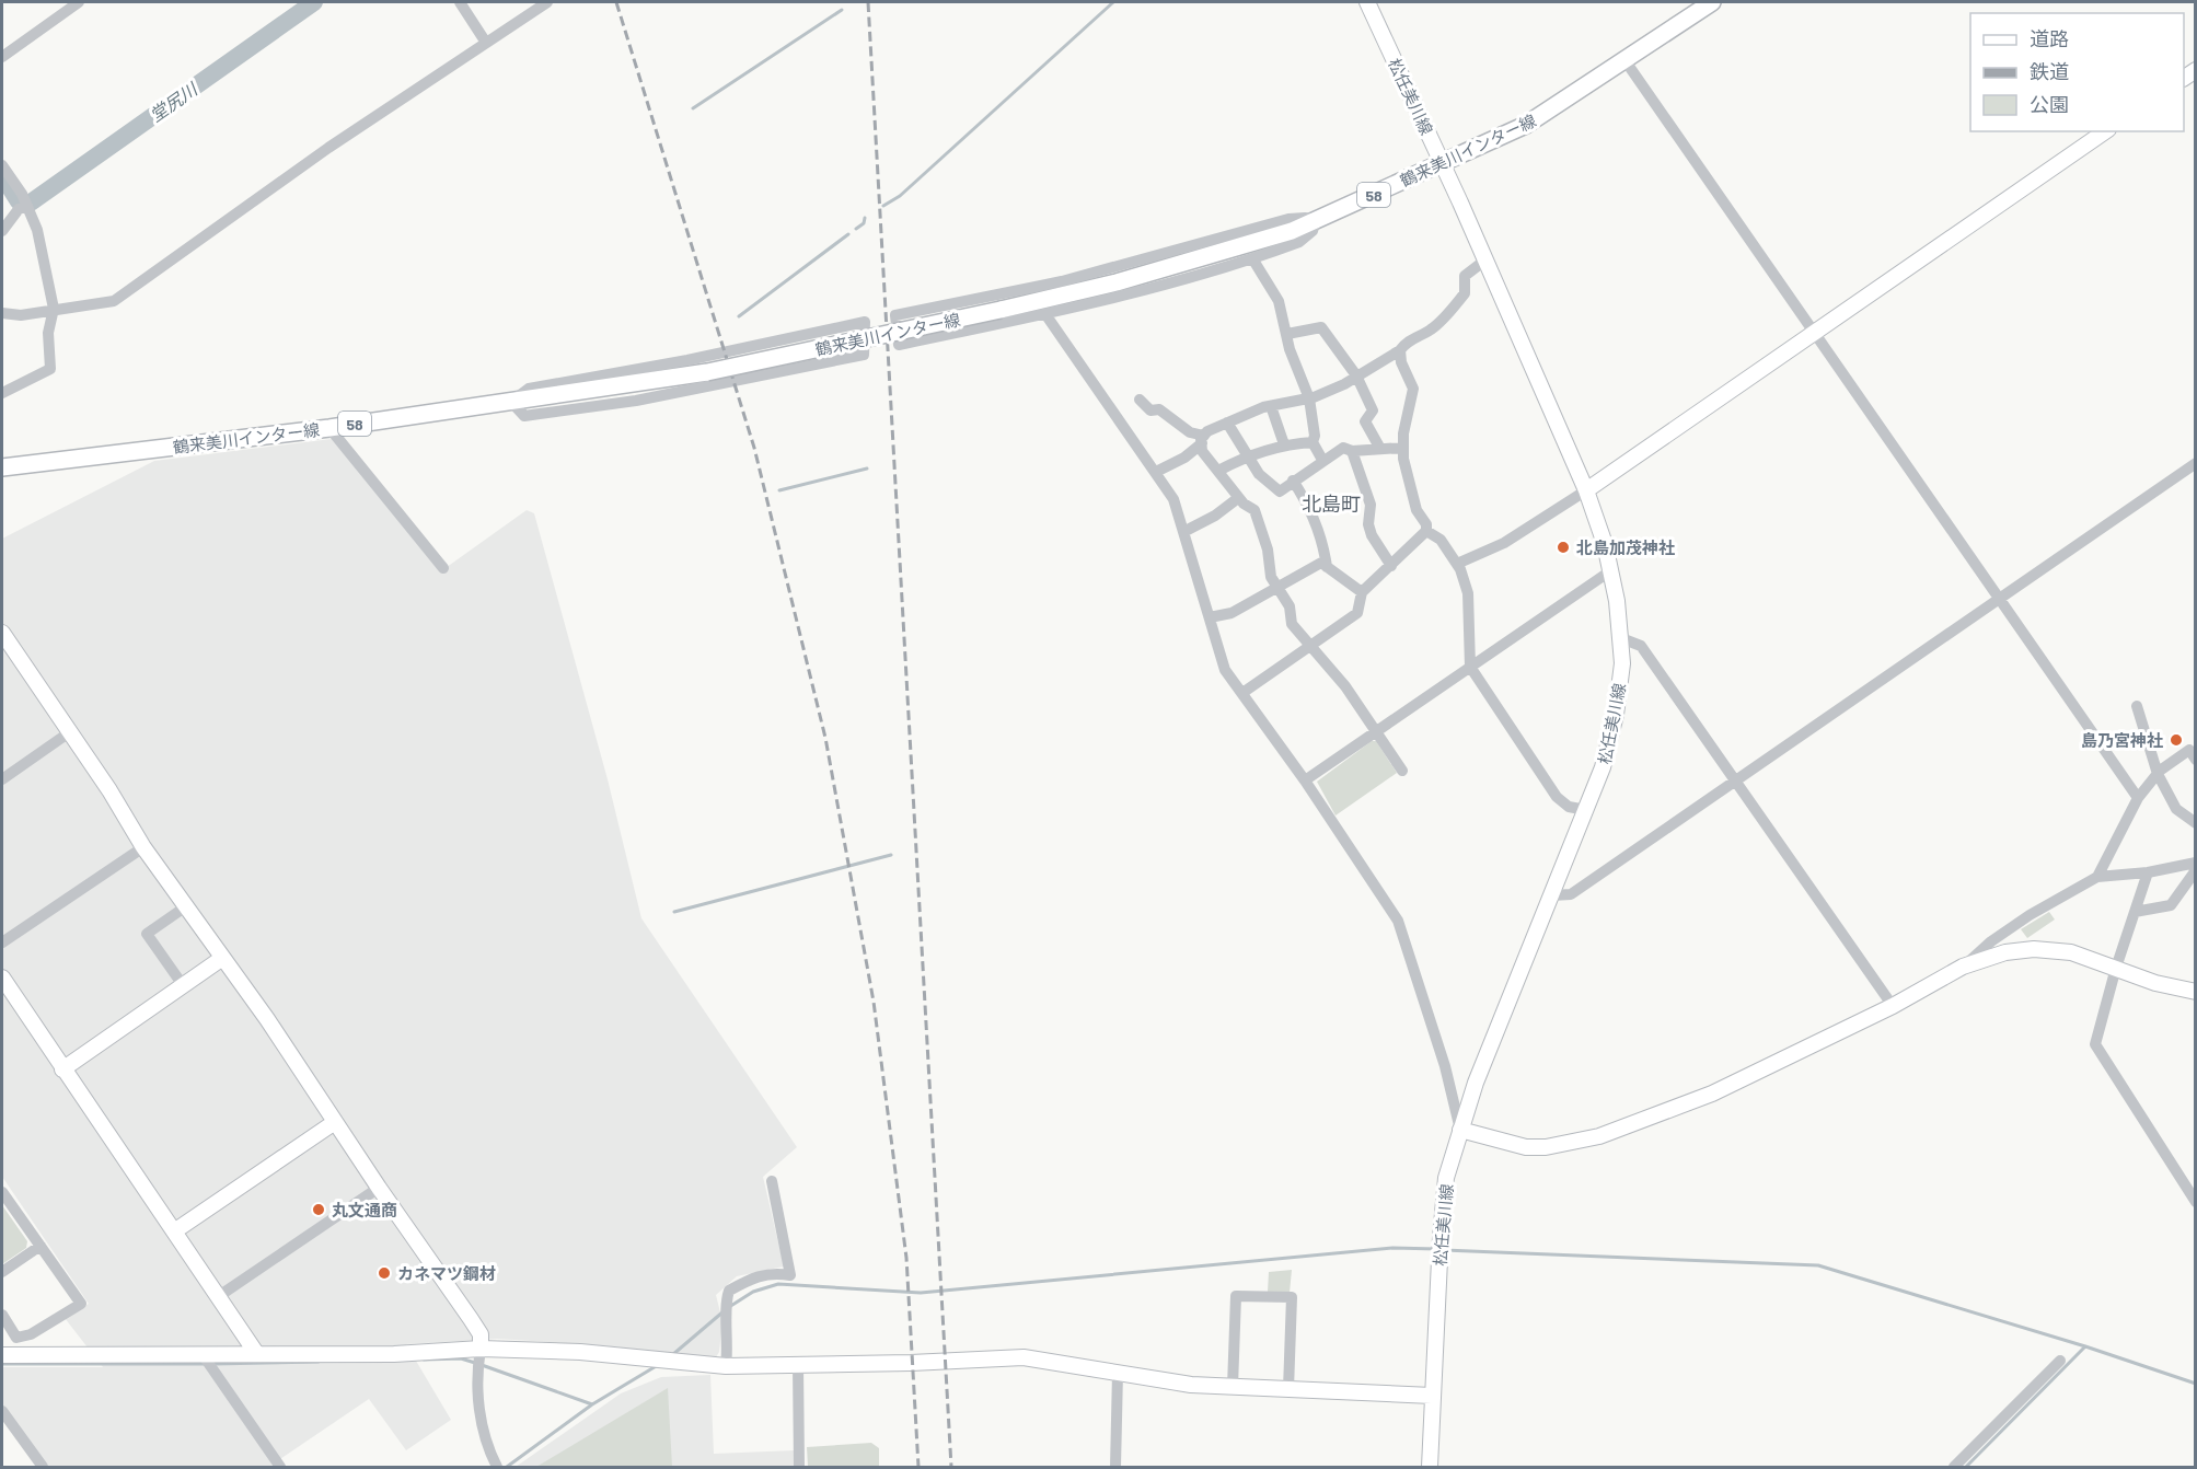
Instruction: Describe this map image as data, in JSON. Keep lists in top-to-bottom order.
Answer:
{
  "streets": {
    "main road": ["鶴来美川インター線", "58"],
    "street": ["松任美川線"]
  },
  "crossings": [
    ["松任美川線", "鶴来美川インター線"]
  ],
  "districts": ["北島町"],
  "water": ["堂尻川"],
  "places": [
    "北島加茂神社",
    "島乃宮神社",
    "丸文通商",
    "カネマツ鋼材"
  ],
  "legend": ["道路", "鉄道", "公園"]
}
